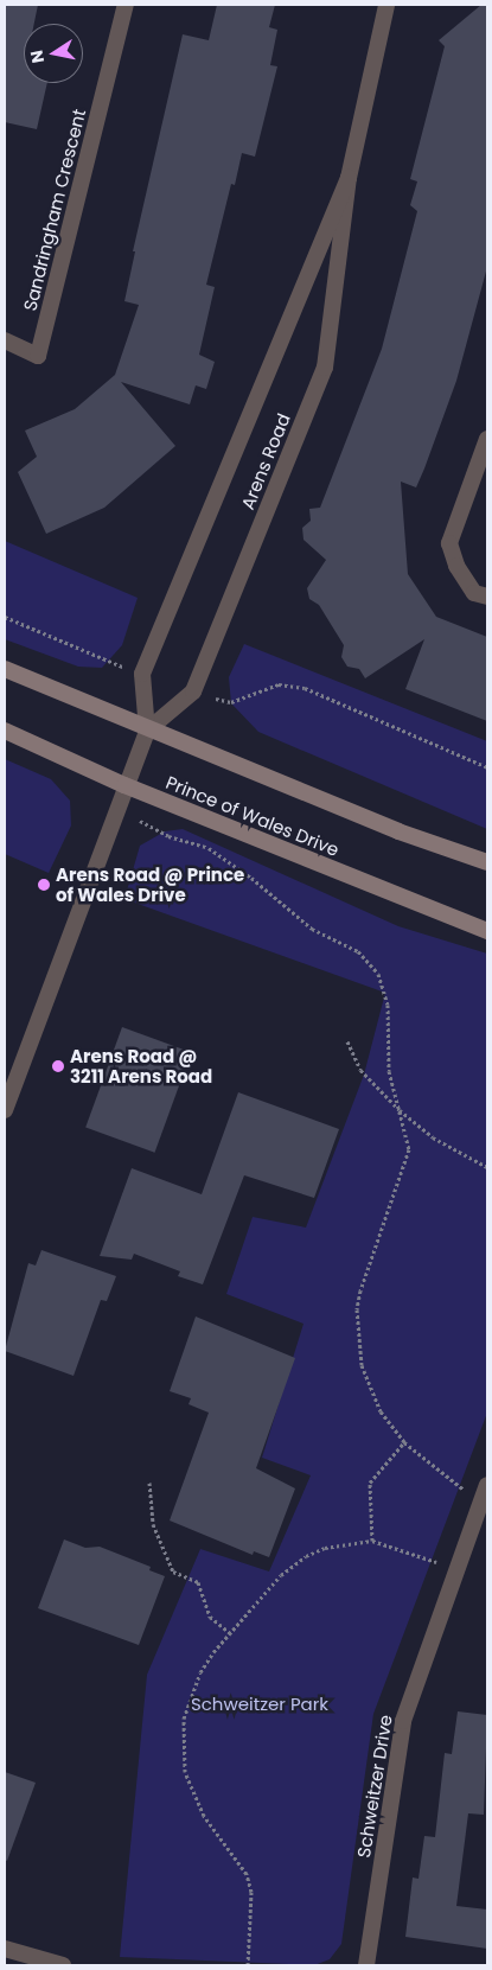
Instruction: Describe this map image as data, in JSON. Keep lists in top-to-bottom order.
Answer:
{
  "streets": {
    "main road": ["Prince of Wales Drive"],
    "street": ["Sandringham Crescent", "Arens Road", "Schweitzer Drive"]
  },
  "crossings": [
    ["Arens Road", "Prince of Wales Drive"]
  ],
  "parks": ["Schweitzer Park"],
  "places": ["Arens Road @ Prince of Wales Drive", "Arens Road @ 3211 Arens Road"],
  "north": "left"
}
